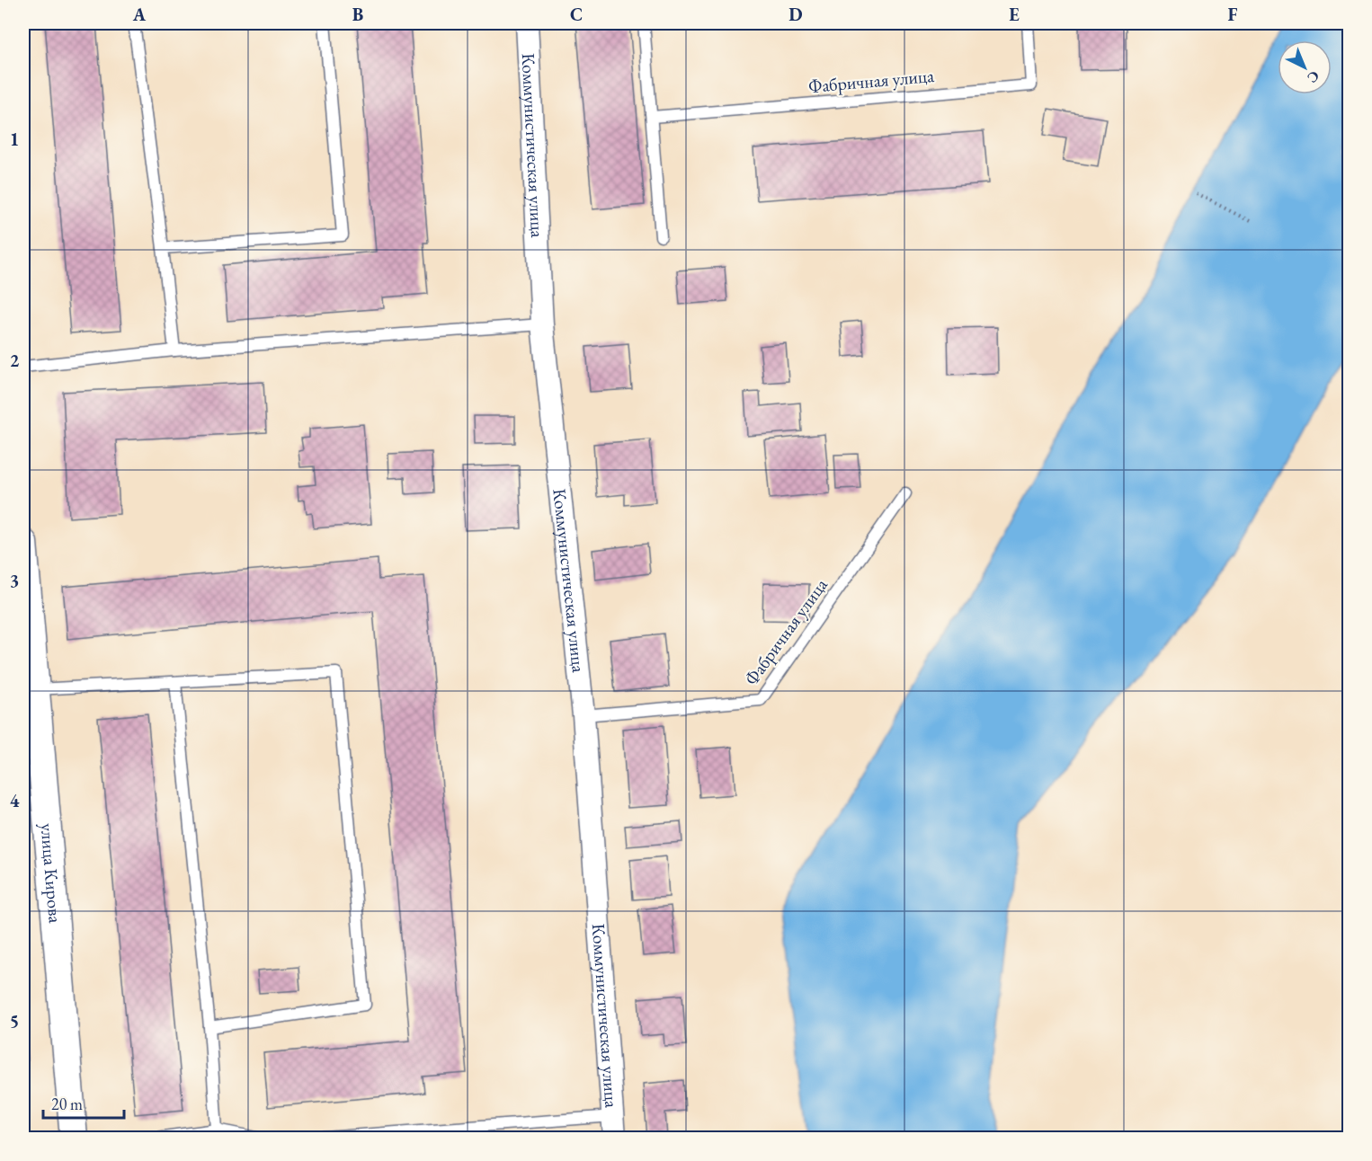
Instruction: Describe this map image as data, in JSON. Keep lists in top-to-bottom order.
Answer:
{
  "streets": {
    "street": ["Коммунистическая улица", "улица Кирова"],
    "lane": ["Фабричная улица"]
  },
  "crossings": [
    ["Фабричная улица", "Коммунистическая улица"]
  ],
  "scale_bar": "20 m",
  "north": "bottom right",
  "grid": {
    "columns": [
      "A",
      "B",
      "C",
      "D",
      "E",
      "F"
    ],
    "rows": [
      "1",
      "2",
      "3",
      "4",
      "5"
    ]
  }
}
